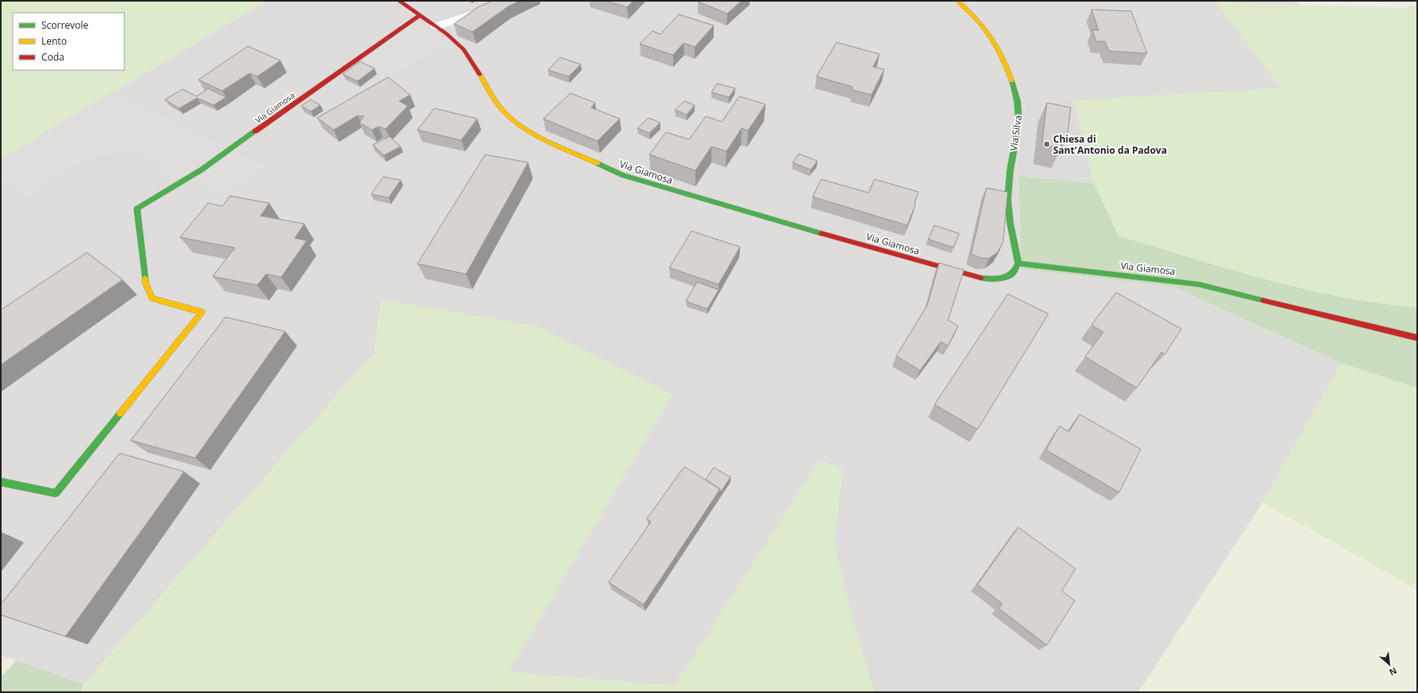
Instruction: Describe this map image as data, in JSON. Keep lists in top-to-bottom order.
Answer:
{
  "streets": {
    "street": ["Via Giamosa", "Via Silva"]
  },
  "crossings": [
    ["Via Giamosa", "Via Silva"]
  ],
  "places": ["Chiesa di Sant'Antonio da Padova"],
  "legend": ["Scorrevole", "Lento", "Coda"],
  "north": "bottom right"
}
